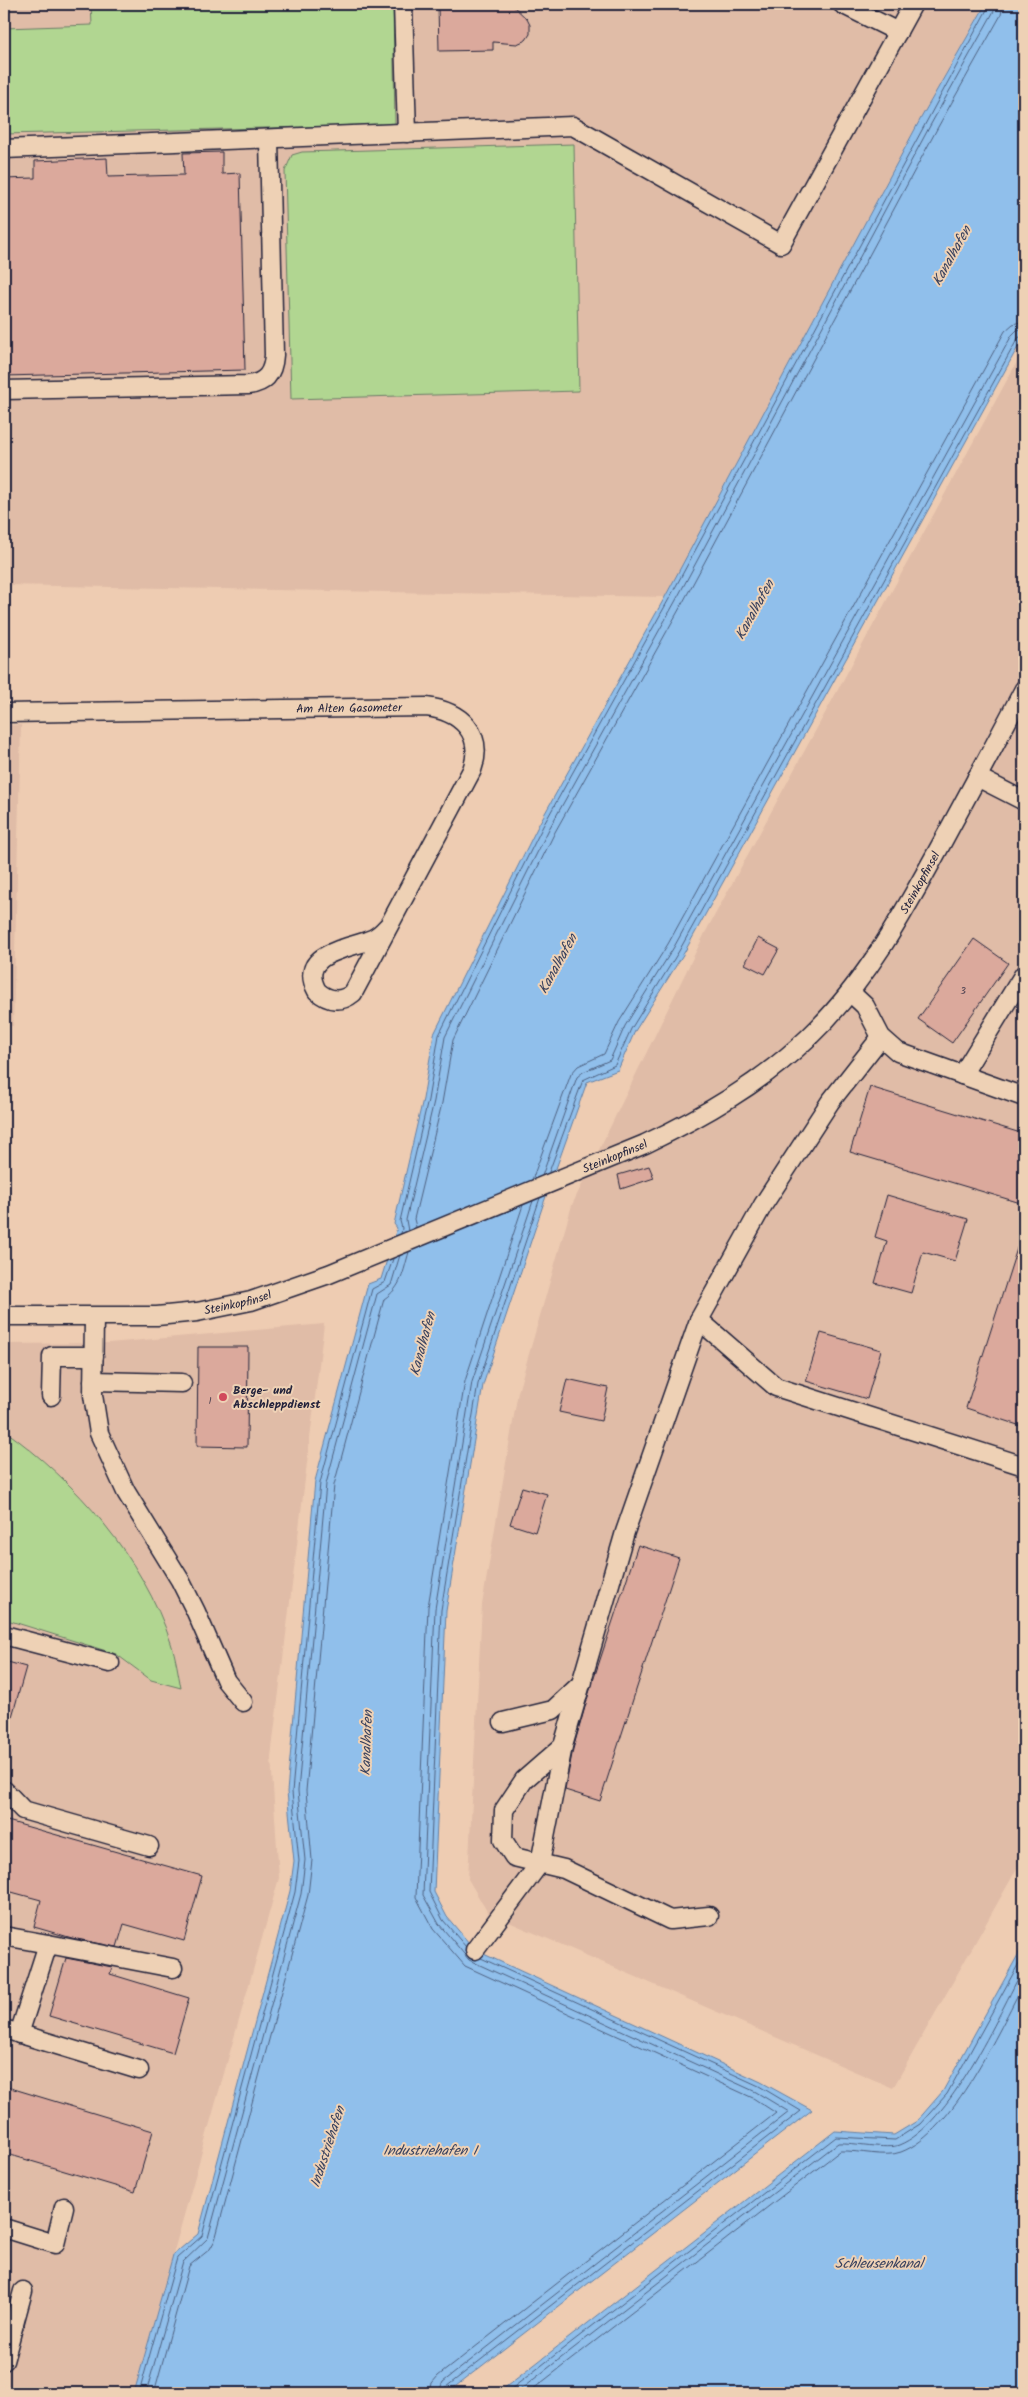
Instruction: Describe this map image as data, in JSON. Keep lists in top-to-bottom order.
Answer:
{
  "streets": {
    "street": ["Am Alten Gasometer", "Steinkopfinsel"]
  },
  "water": [
    "Kanalhafen",
    "Industriehafen",
    "Industriehafen I",
    "Schleusenkanal"
  ],
  "places": ["Berge- und Abschleppdienst"],
  "house_numbers": ["3", "1"]
}
